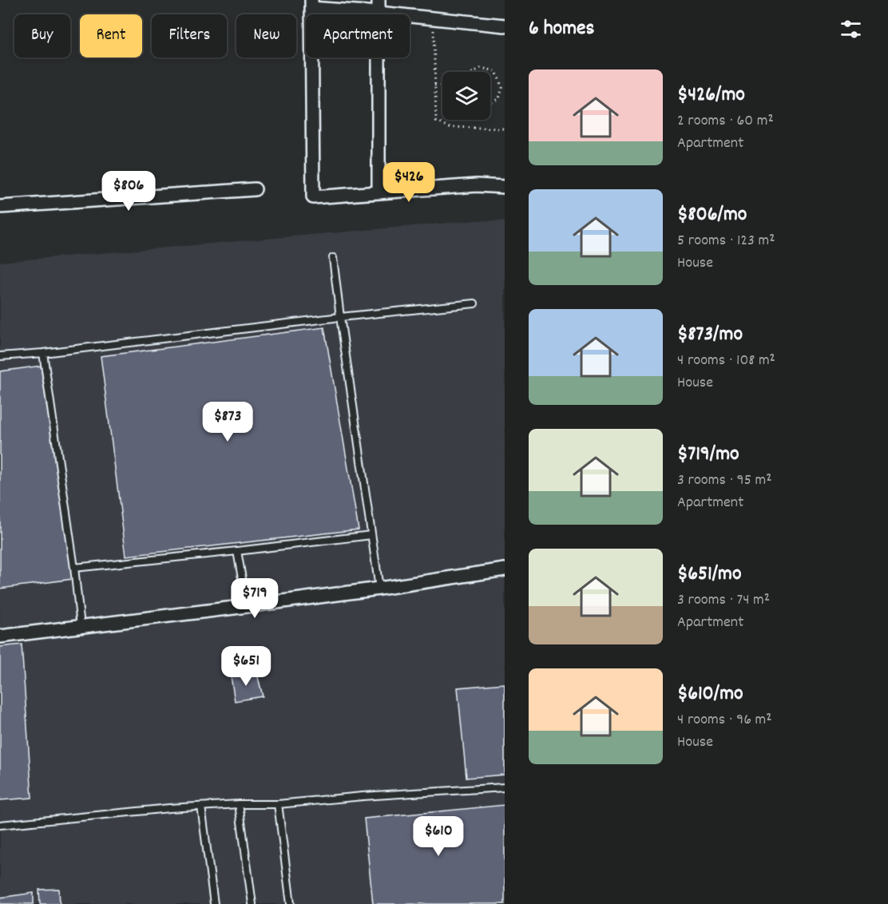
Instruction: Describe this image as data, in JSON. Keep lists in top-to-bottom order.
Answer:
{
  "page": {
    "heading": "6 homes",
    "chip": [
      "Buy",
      "Rent",
      "Filters",
      "New",
      "Apartment"
    ],
    "list": [
      {
        "name": "$426/mo",
        "note": "2 rooms · 60 m² · Apartment"
      },
      {
        "name": "$806/mo",
        "note": "5 rooms · 123 m² · House"
      },
      {
        "name": "$873/mo",
        "note": "4 rooms · 108 m² · House"
      },
      {
        "name": "$719/mo",
        "note": "3 rooms · 95 m² · Apartment"
      },
      {
        "name": "$651/mo",
        "note": "3 rooms · 74 m² · Apartment"
      },
      {
        "name": "$610/mo",
        "note": "4 rooms · 96 m² · House"
      }
    ],
    "price": [
      "$426",
      "$806",
      "$873",
      "$719",
      "$651",
      "$610"
    ]
  }
}
